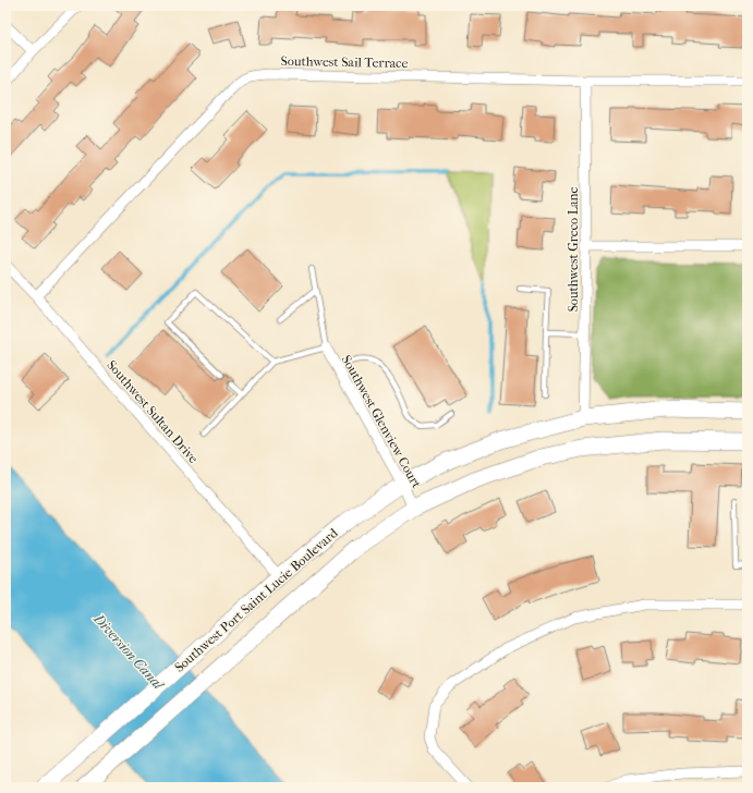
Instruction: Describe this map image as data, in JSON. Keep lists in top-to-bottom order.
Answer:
{
  "streets": {
    "main road": ["Southwest Port Saint Lucie Boulevard"],
    "street": [
      "Southwest Sail Terrace",
      "Southwest Greco Lane",
      "Southwest Sultan Drive",
      "Southwest Glenview Court"
    ]
  },
  "crossings": [
    ["Southwest Sail Terrace", "Southwest Greco Lane"],
    ["Southwest Sail Terrace", "Southwest Sultan Drive"],
    ["Southwest Greco Lane", "Southwest Port Saint Lucie Boulevard"],
    ["Southwest Sultan Drive", "Southwest Port Saint Lucie Boulevard"],
    ["Southwest Glenview Court", "Southwest Port Saint Lucie Boulevard"]
  ],
  "water": ["Diversion Canal"]
}
